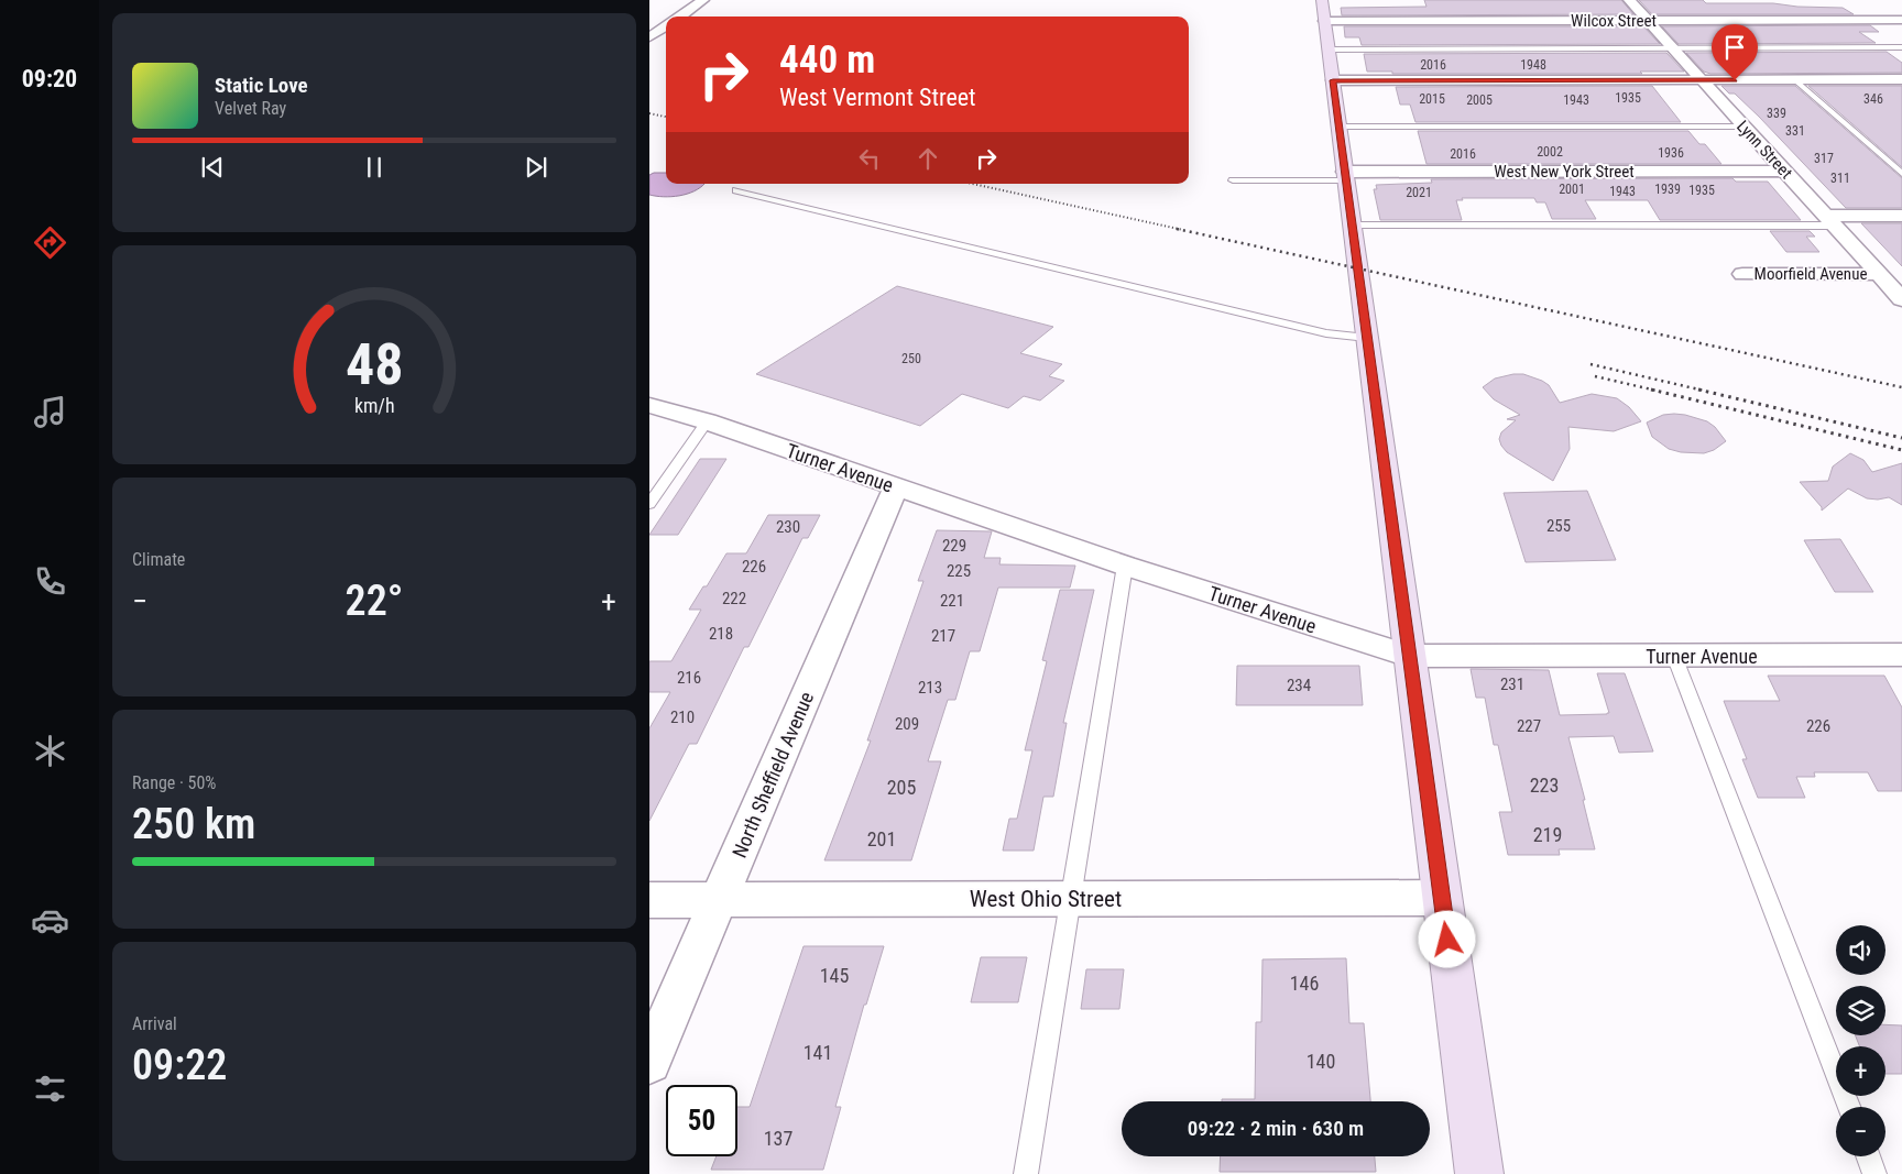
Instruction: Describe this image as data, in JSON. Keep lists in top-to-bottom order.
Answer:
{
  "streets": {
    "street": [
      "Wilcox Street",
      "Lynn Street",
      "West New York Street",
      "Moorfield Avenue",
      "Turner Avenue",
      "North Sheffield Avenue",
      "West Ohio Street"
    ]
  },
  "crossings": [
    ["Wilcox Street", "Lynn Street"],
    ["Lynn Street", "West New York Street"],
    ["Lynn Street", "Moorfield Avenue"],
    ["Turner Avenue", "North Sheffield Avenue"],
    ["North Sheffield Avenue", "West Ohio Street"]
  ],
  "house_numbers": [
    "2016",
    "1948",
    "1935",
    "2015",
    "346",
    "2005",
    "1943",
    "339",
    "331",
    "2002",
    "1936",
    "2016",
    "317",
    "311",
    "2001",
    "1939",
    "1935",
    "1943",
    "2021",
    "250",
    "255",
    "230",
    "229",
    "226",
    "225",
    "222",
    "221",
    "218",
    "217",
    "216",
    "231",
    "234",
    "213",
    "210",
    "209",
    "227",
    "226",
    "223",
    "205",
    "219",
    "201",
    "145",
    "146",
    "141",
    "140",
    "137"
  ],
  "page": {
    "tabs": "09:20",
    "turn": ["440 m", "West Vermont Street"],
    "song": ["Static Love", "Velvet Ray"],
    "tile": [
      "Climate",
      ["Range · 50%", "250 km"],
      ["Arrival", "09:22"]
    ],
    "heat": ["−", "22°", "+"],
    "map_buttons": ["+", "−"],
    "limit": "50",
    "trip": "09:22 · 2 min · 630 m",
    "gauge": ["48", "km/h"]
  }
}
